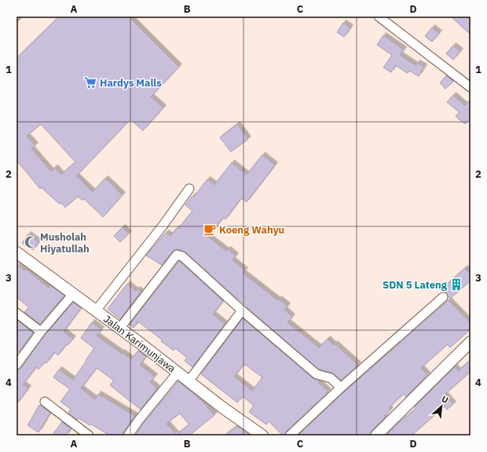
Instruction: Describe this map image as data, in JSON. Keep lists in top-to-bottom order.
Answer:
{
  "streets": {
    "street": ["Jalan Karimunjawa"]
  },
  "places": {
    "supermarket": ["Hardys Malls"],
    "cafe": ["Koeng Wahyu"],
    "mosque": ["Musholah Hiyatullah"],
    "building": ["SDN 5 Lateng"]
  },
  "north": "top right",
  "grid": {
    "columns": [
      "A",
      "B",
      "C",
      "D"
    ],
    "rows": [
      "1",
      "2",
      "3",
      "4"
    ]
  }
}
